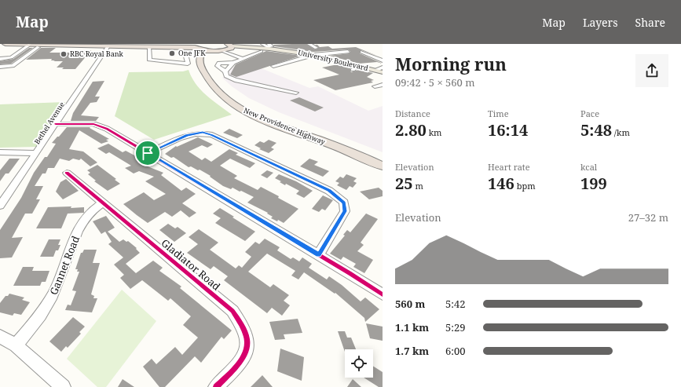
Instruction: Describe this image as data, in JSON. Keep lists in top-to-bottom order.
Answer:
{
  "streets": {
    "highway": ["New Providence Highway"],
    "main road": ["University Boulevard"],
    "street": ["Bethel Avenue", "Gladiator Road", "Gannet Road"]
  },
  "crossings": [
    ["Gladiator Road", "Gannet Road"]
  ],
  "places": ["One JFK", "RBC Royal Bank"],
  "page": {
    "header": "Map",
    "nav": ["Map", "Layers", "Share"],
    "heading": ["Morning run", "09:42 · 5 × 560 m"],
    "stats": [
      ["Distance", "2.80 km"],
      ["Time", "16:14"],
      ["Pace", "5:48 /km"],
      ["Elevation", "25 m"],
      ["Heart rate", "146 bpm"],
      ["kcal", "199"]
    ],
    "chart": ["Elevation", "27–32 m"],
    "list": [
      {
        "name": "560 m",
        "note": "5:42"
      },
      {
        "name": "1.1 km",
        "note": "5:29"
      },
      {
        "name": "1.7 km",
        "note": "6:00"
      }
    ]
  }
}
